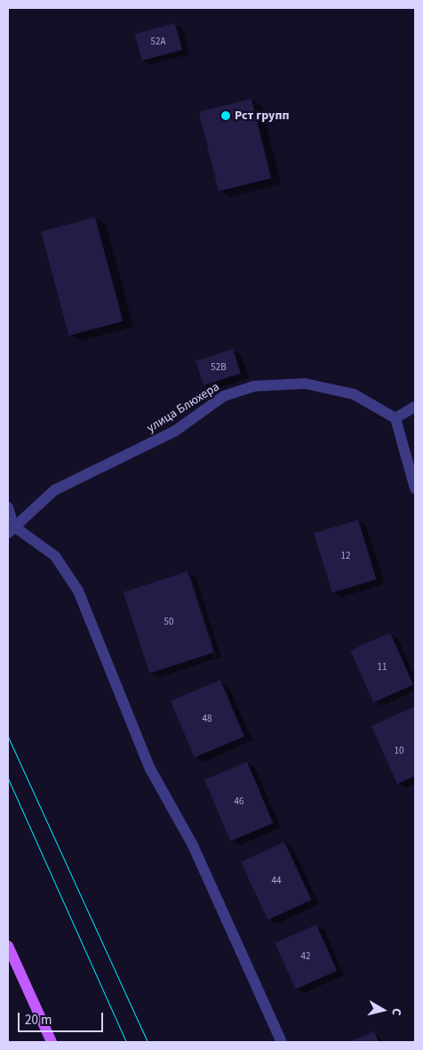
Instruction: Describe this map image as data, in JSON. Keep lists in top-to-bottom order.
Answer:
{
  "streets": {
    "street": ["улица Блюхера"]
  },
  "places": ["Рст групп"],
  "house_numbers": [
    "52А",
    "52В",
    "12",
    "50",
    "11",
    "48",
    "10",
    "46",
    "44",
    "42"
  ],
  "scale_bar": "20 m",
  "north": "right"
}
